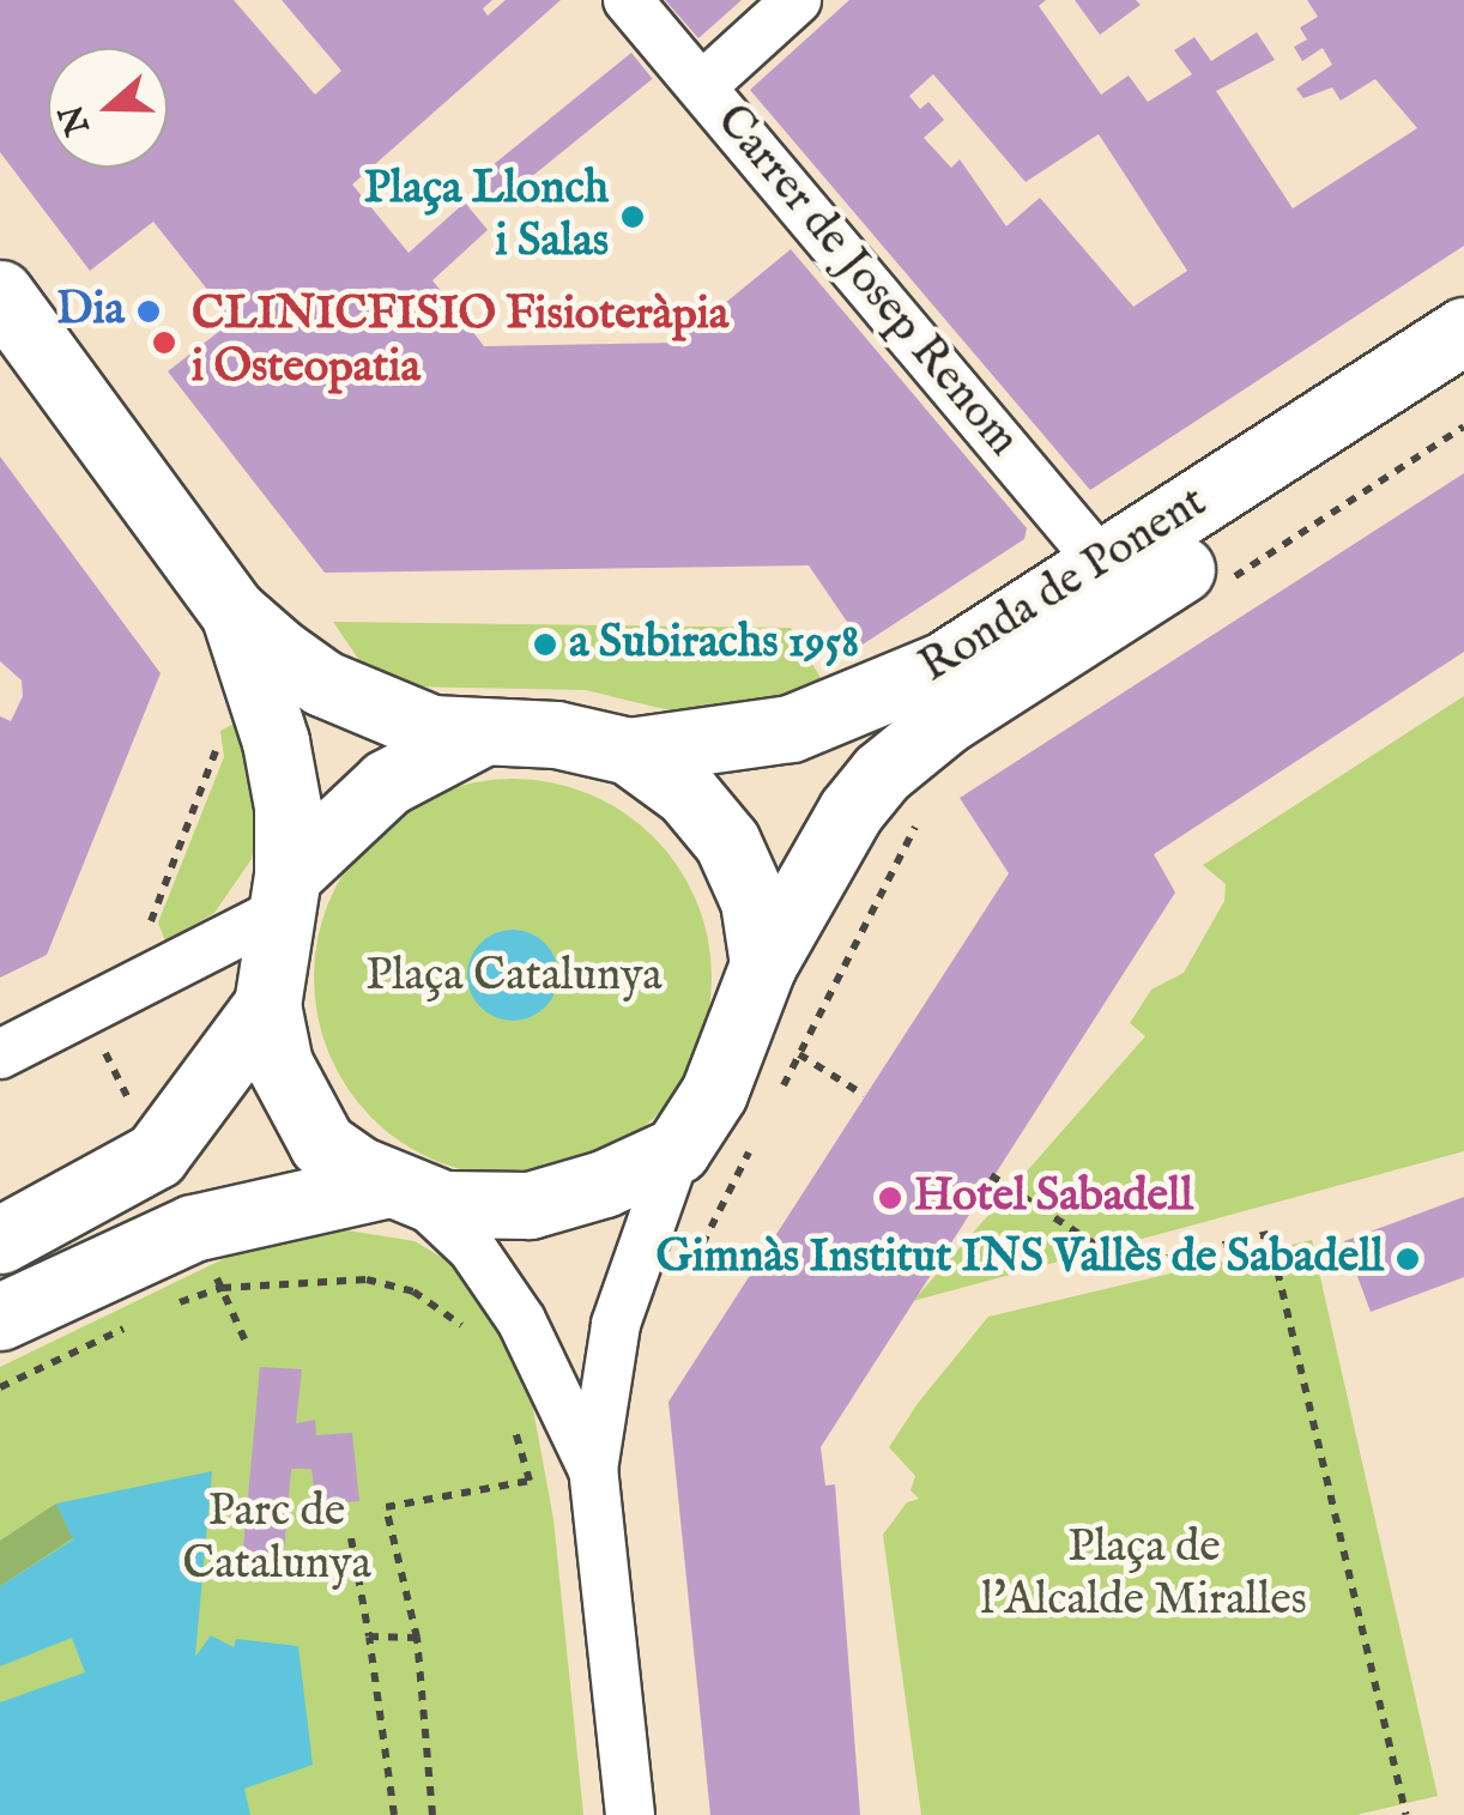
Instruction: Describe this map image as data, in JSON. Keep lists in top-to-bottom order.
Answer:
{
  "streets": {
    "main road": ["Ronda de Ponent"],
    "street": ["Carrer de Josep Renom"]
  },
  "crossings": [
    ["Carrer de Josep Renom", "Ronda de Ponent"]
  ],
  "parks": ["Plaça Catalunya", "Parc de Catalunya", "Plaça de l'Alcalde Miralles"],
  "places": [
    "Plaça Llonch i Salas",
    "Dia",
    "CLINICFISIO Fisioteràpia i Osteopatia",
    "a Subirachs 1958",
    "Hotel Sabadell",
    "Gimnàs Institut INS Vallès de Sabadell"
  ],
  "north": "left"
}
